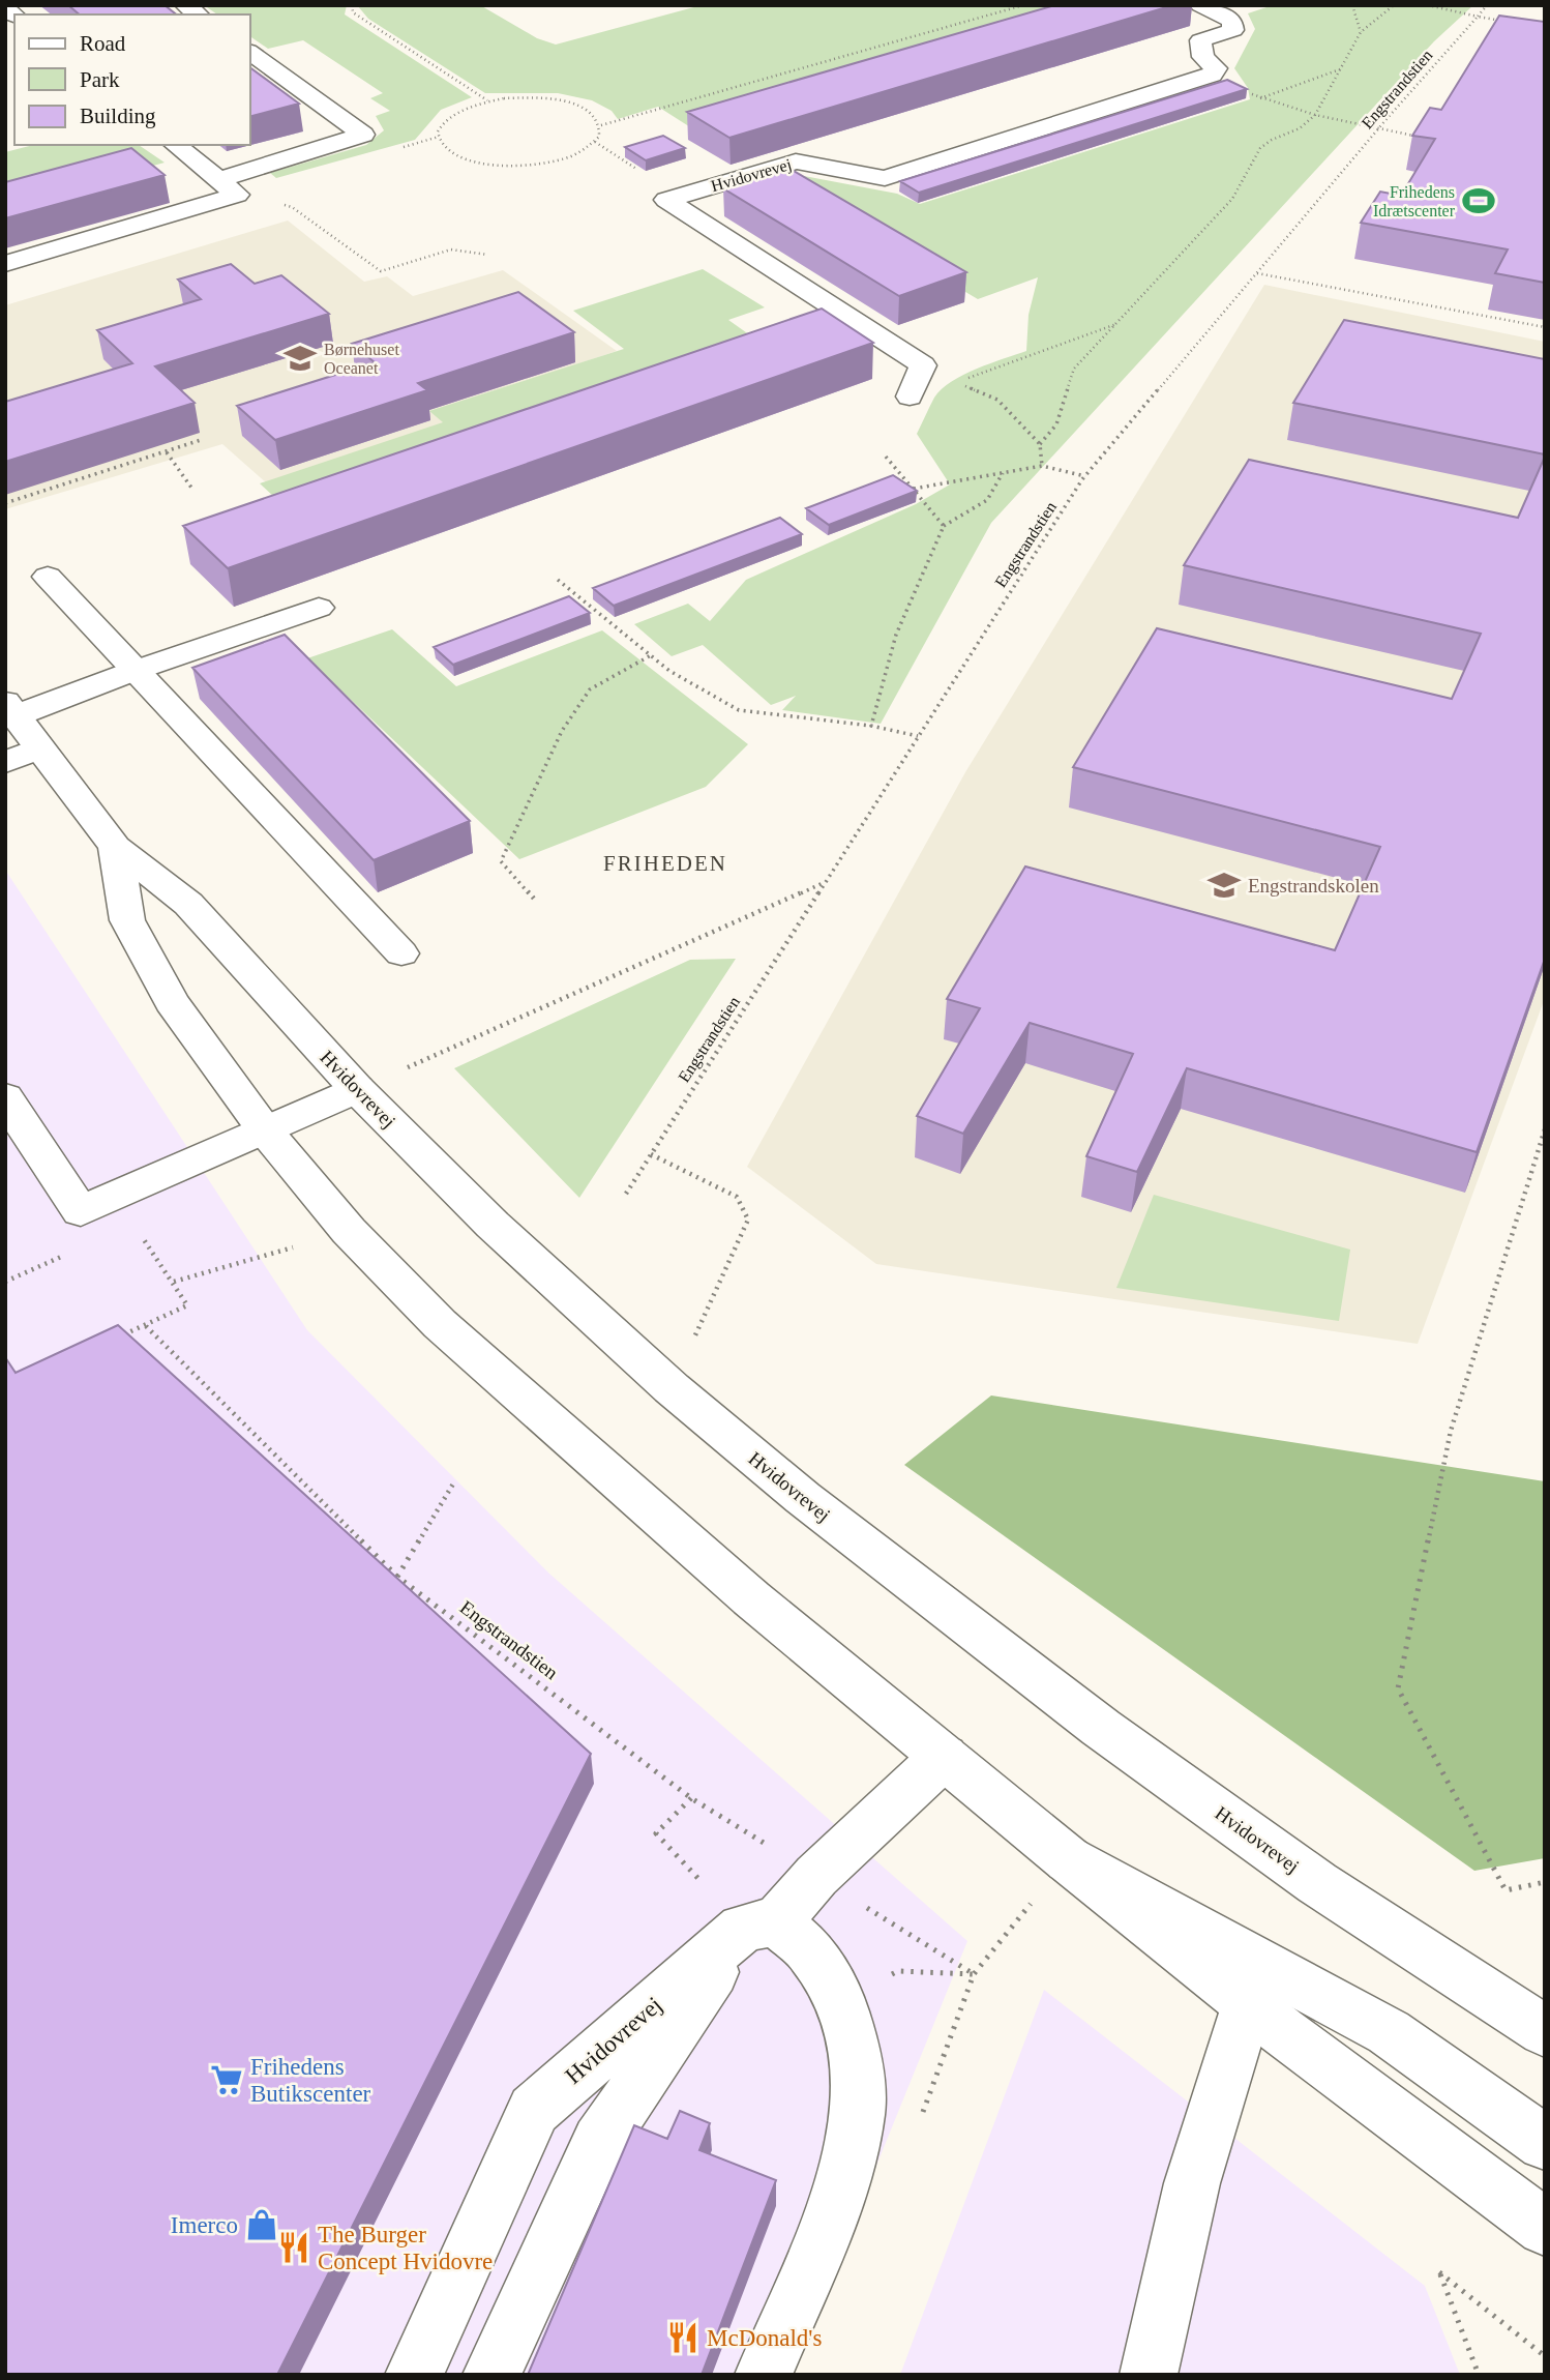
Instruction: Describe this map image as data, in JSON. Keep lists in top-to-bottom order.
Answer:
{
  "streets": {
    "street": ["Hvidovrevej"],
    "path": ["Engstrandstien"]
  },
  "districts": ["FRIHEDEN"],
  "places": {
    "sports": ["Frihedens Idrætscenter"],
    "school or university": ["Børnehuset Oceanet", "Engstrandskolen"],
    "supermarket": ["Frihedens Butikscenter"],
    "shop": ["Imerco"],
    "restaurant": ["The Burger Concept Hvidovre", "McDonald's"]
  },
  "legend": ["Road", "Park", "Building"]
}
